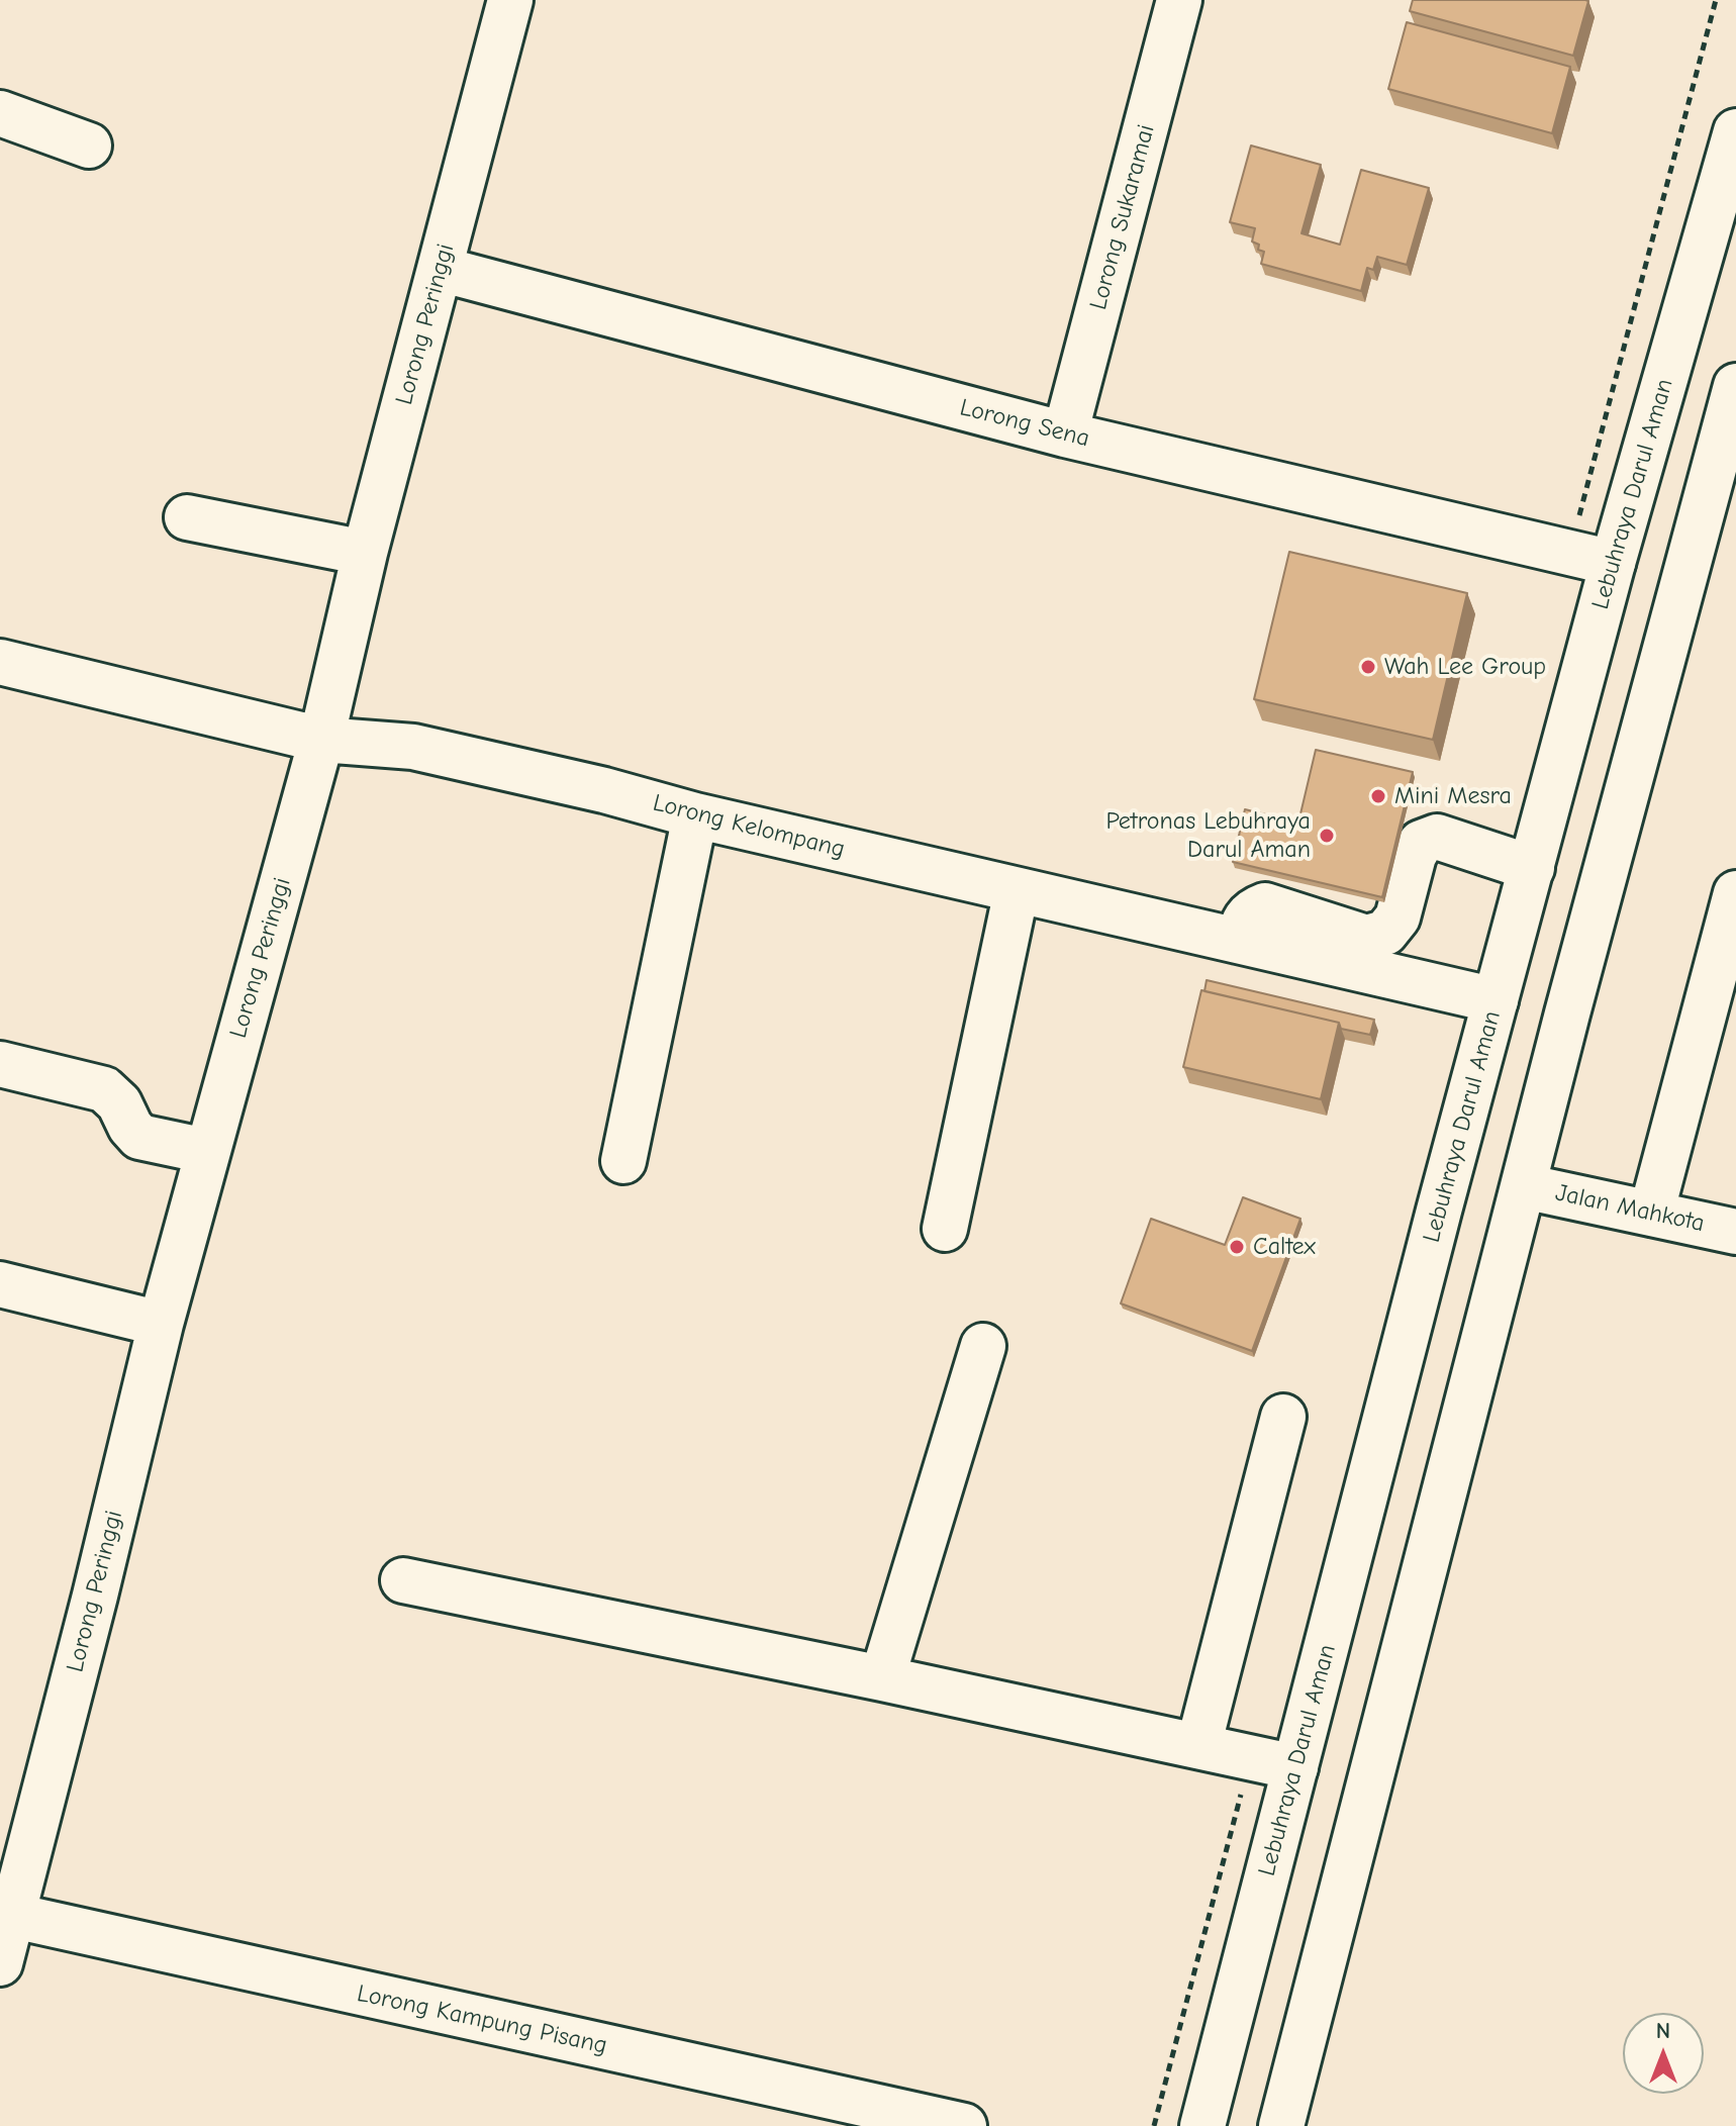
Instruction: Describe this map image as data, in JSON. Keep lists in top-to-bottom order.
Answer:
{
  "streets": {
    "street": [
      "Lorong Sukaramai",
      "Lorong Peringgi",
      "Lorong Sena",
      "Lebuhraya Darul Aman",
      "Lorong Kelompang",
      "Jalan Mahkota",
      "Lorong Kampung Pisang"
    ]
  },
  "crossings": [
    ["Lorong Sukaramai", "Lorong Sena"],
    ["Lorong Peringgi", "Lorong Sena"],
    ["Lorong Peringgi", "Lorong Kelompang"],
    ["Lorong Peringgi", "Lorong Kampung Pisang"],
    ["Lorong Sena", "Lebuhraya Darul Aman"],
    ["Lebuhraya Darul Aman", "Lorong Kelompang"]
  ],
  "places": [
    "Wah Lee Group",
    "Mini Mesra",
    "Petronas Lebuhraya Darul Aman",
    "Caltex"
  ],
  "north": "top"
}
